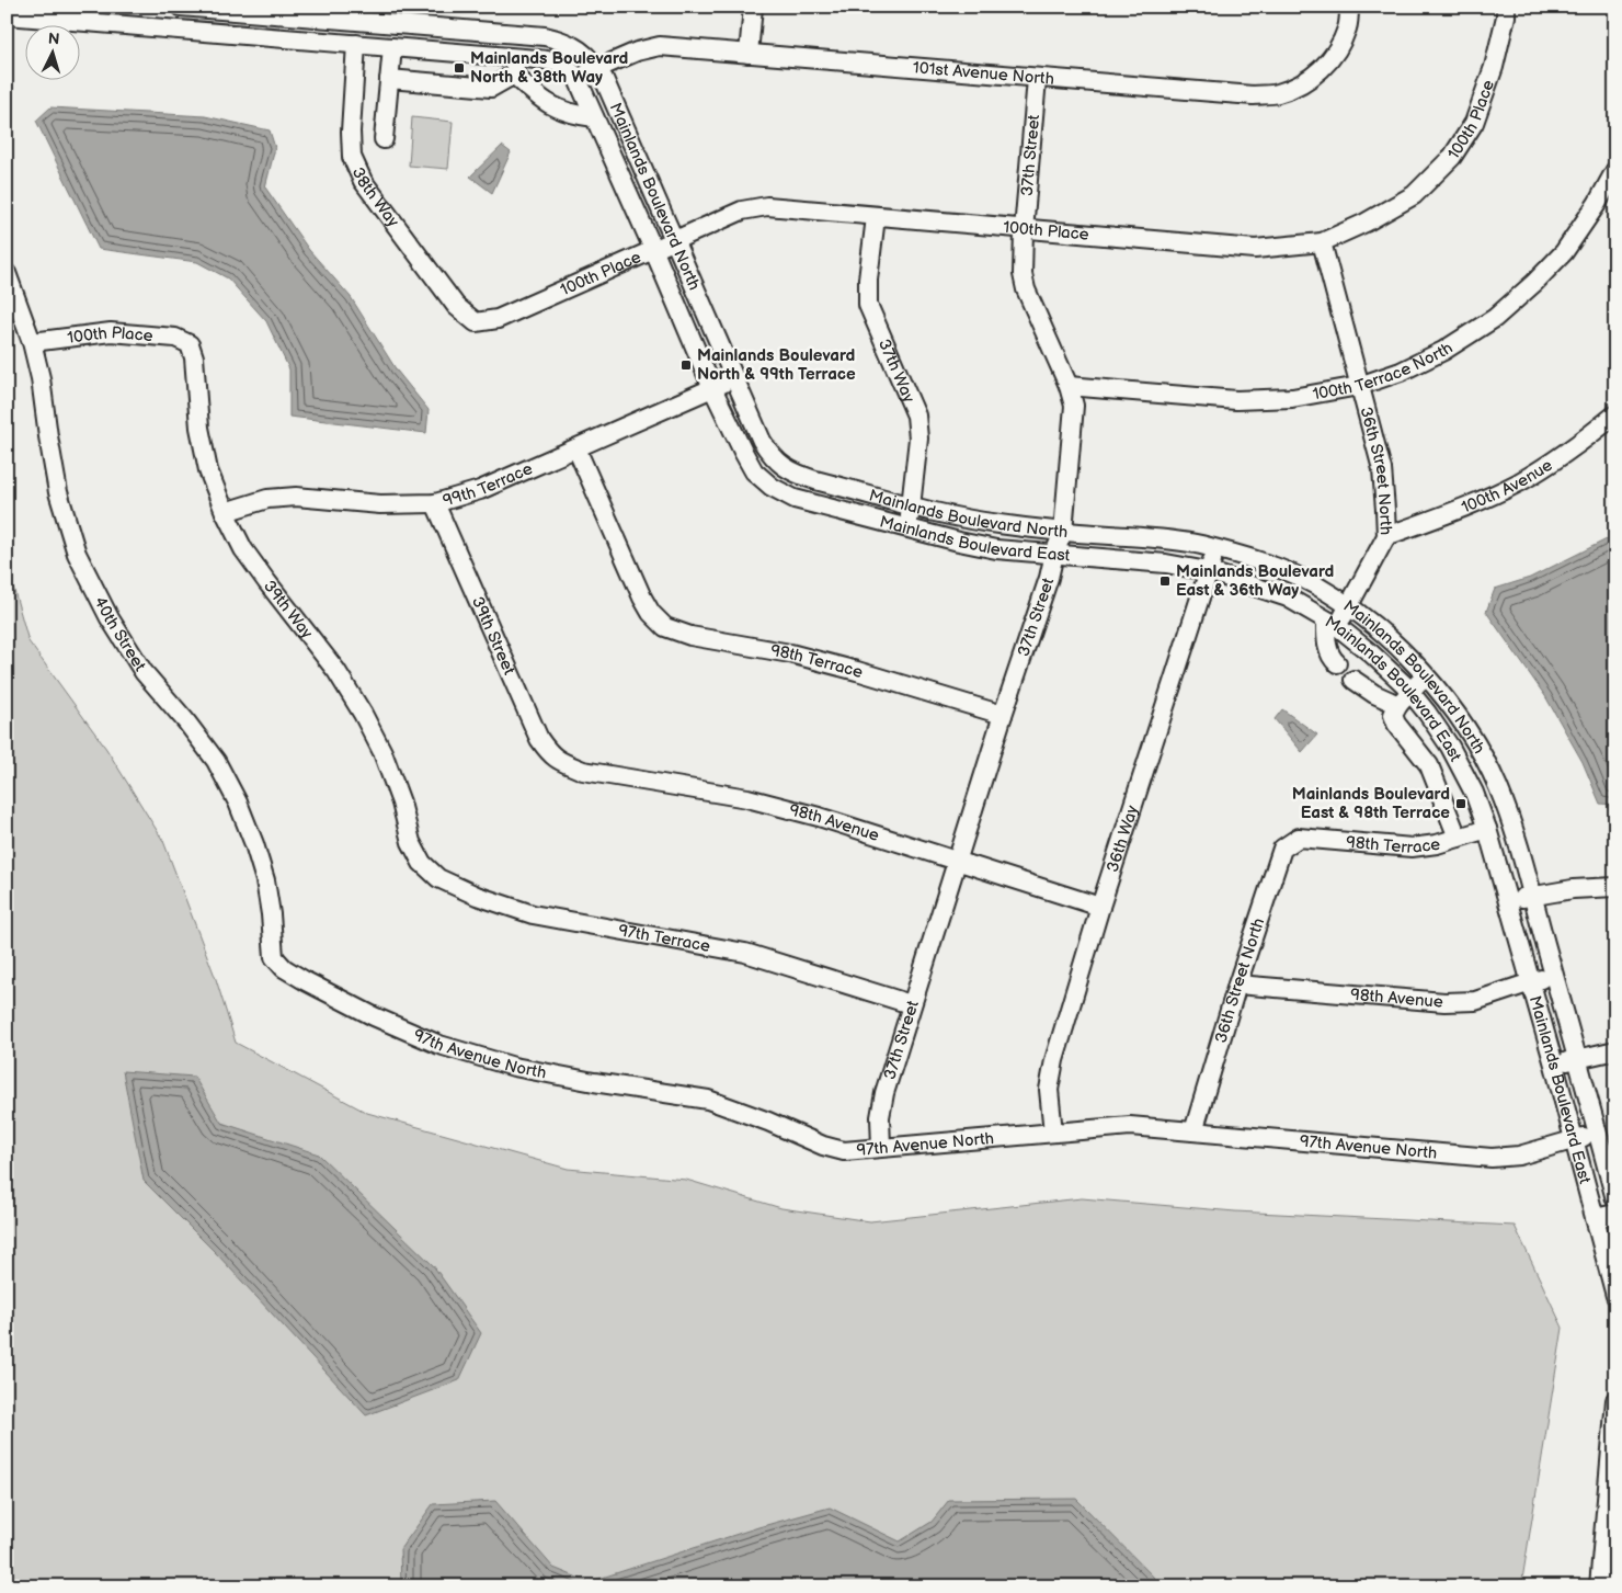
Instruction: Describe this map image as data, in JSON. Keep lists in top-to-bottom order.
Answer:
{
  "streets": {
    "street": [
      "101st Avenue North",
      "100th Place",
      "37th Street",
      "38th Way",
      "Mainlands Boulevard North",
      "100th Terrace North",
      "37th Way",
      "36th Street North",
      "99th Terrace",
      "100th Avenue",
      "Mainlands Boulevard East",
      "39th Way",
      "40th Street",
      "39th Street",
      "98th Terrace",
      "98th Avenue",
      "36th Way",
      "97th Terrace",
      "97th Avenue North"
    ]
  },
  "crossings": [
    ["101st Avenue North", "37th Street"],
    ["101st Avenue North", "Mainlands Boulevard North"],
    ["100th Place", "37th Street"],
    ["100th Place", "38th Way"],
    ["100th Place", "Mainlands Boulevard North"],
    ["100th Place", "37th Way"],
    ["100th Place", "36th Street North"],
    ["100th Place", "39th Way"],
    ["100th Place", "40th Street"],
    ["37th Street", "Mainlands Boulevard North"],
    ["37th Street", "100th Terrace North"],
    ["37th Street", "Mainlands Boulevard East"],
    ["37th Street", "98th Terrace"],
    ["37th Street", "98th Avenue"],
    ["37th Street", "97th Terrace"],
    ["37th Street", "97th Avenue North"],
    ["Mainlands Boulevard North", "37th Way"],
    ["Mainlands Boulevard North", "36th Street North"],
    ["Mainlands Boulevard North", "99th Terrace"],
    ["Mainlands Boulevard North", "Mainlands Boulevard East"],
    ["Mainlands Boulevard North", "98th Avenue"],
    ["Mainlands Boulevard North", "36th Way"],
    ["Mainlands Boulevard North", "97th Avenue North"],
    ["100th Terrace North", "36th Street North"],
    ["37th Way", "Mainlands Boulevard East"],
    ["36th Street North", "100th Avenue"],
    ["36th Street North", "Mainlands Boulevard East"],
    ["36th Street North", "98th Terrace"],
    ["36th Street North", "98th Avenue"],
    ["36th Street North", "97th Avenue North"],
    ["99th Terrace", "Mainlands Boulevard East"],
    ["99th Terrace", "39th Way"],
    ["99th Terrace", "39th Street"],
    ["99th Terrace", "98th Terrace"],
    ["Mainlands Boulevard East", "98th Terrace"],
    ["Mainlands Boulevard East", "98th Avenue"],
    ["Mainlands Boulevard East", "36th Way"],
    ["Mainlands Boulevard East", "97th Avenue North"],
    ["39th Way", "97th Terrace"],
    ["40th Street", "97th Avenue North"],
    ["39th Street", "98th Avenue"],
    ["98th Avenue", "36th Way"],
    ["36th Way", "97th Avenue North"]
  ],
  "places": {
    "transit": [
      "Mainlands Boulevard North & 38th Way",
      "Mainlands Boulevard North & 99th Terrace",
      "Mainlands Boulevard East & 36th Way",
      "Mainlands Boulevard East & 98th Terrace"
    ]
  },
  "north": "top"
}
